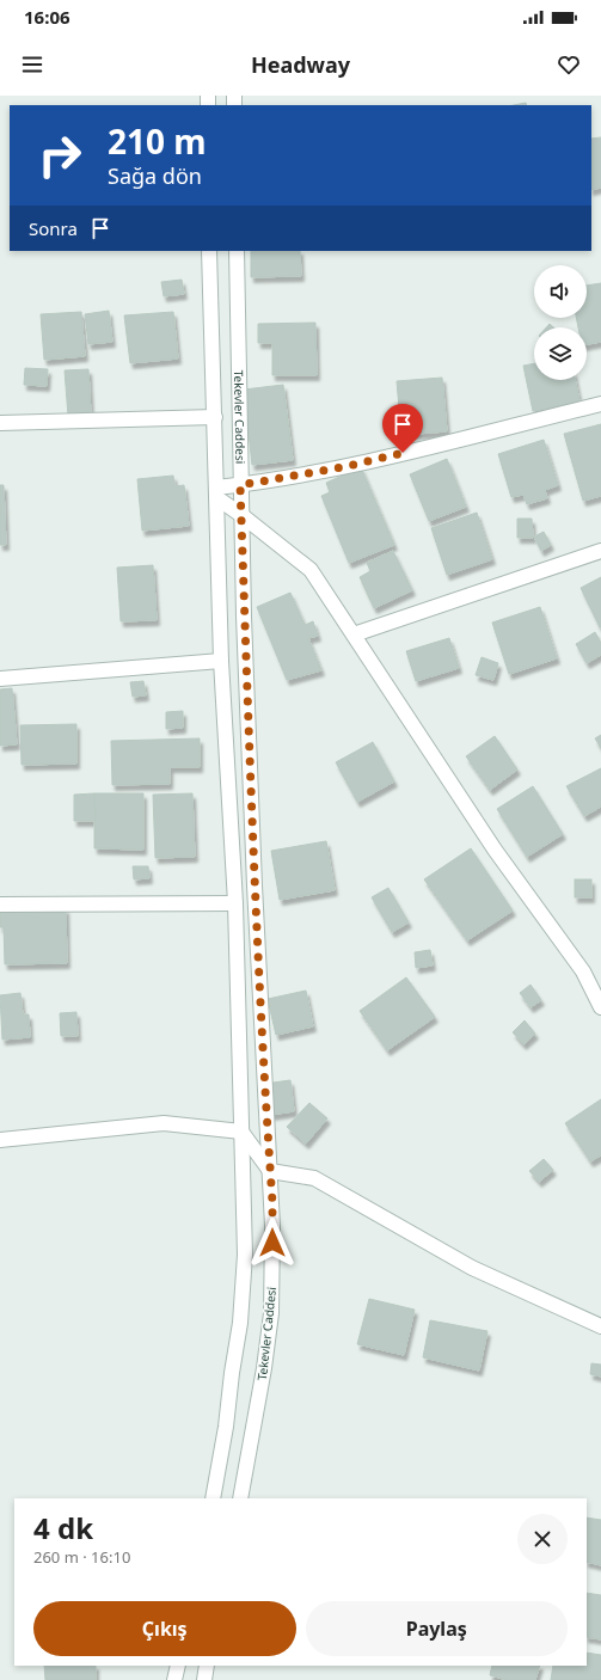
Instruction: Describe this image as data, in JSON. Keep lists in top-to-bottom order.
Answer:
{
  "streets": {
    "street": ["Tekevler Caddesi"]
  },
  "page": {
    "status": "16:06",
    "header": "Headway",
    "turn": ["210 m", "Sağa dön"],
    "then": "Sonra",
    "heading": ["4 dk", "260 m · 16:10"],
    "buttons": ["Çıkış", "Paylaş"]
  }
}
